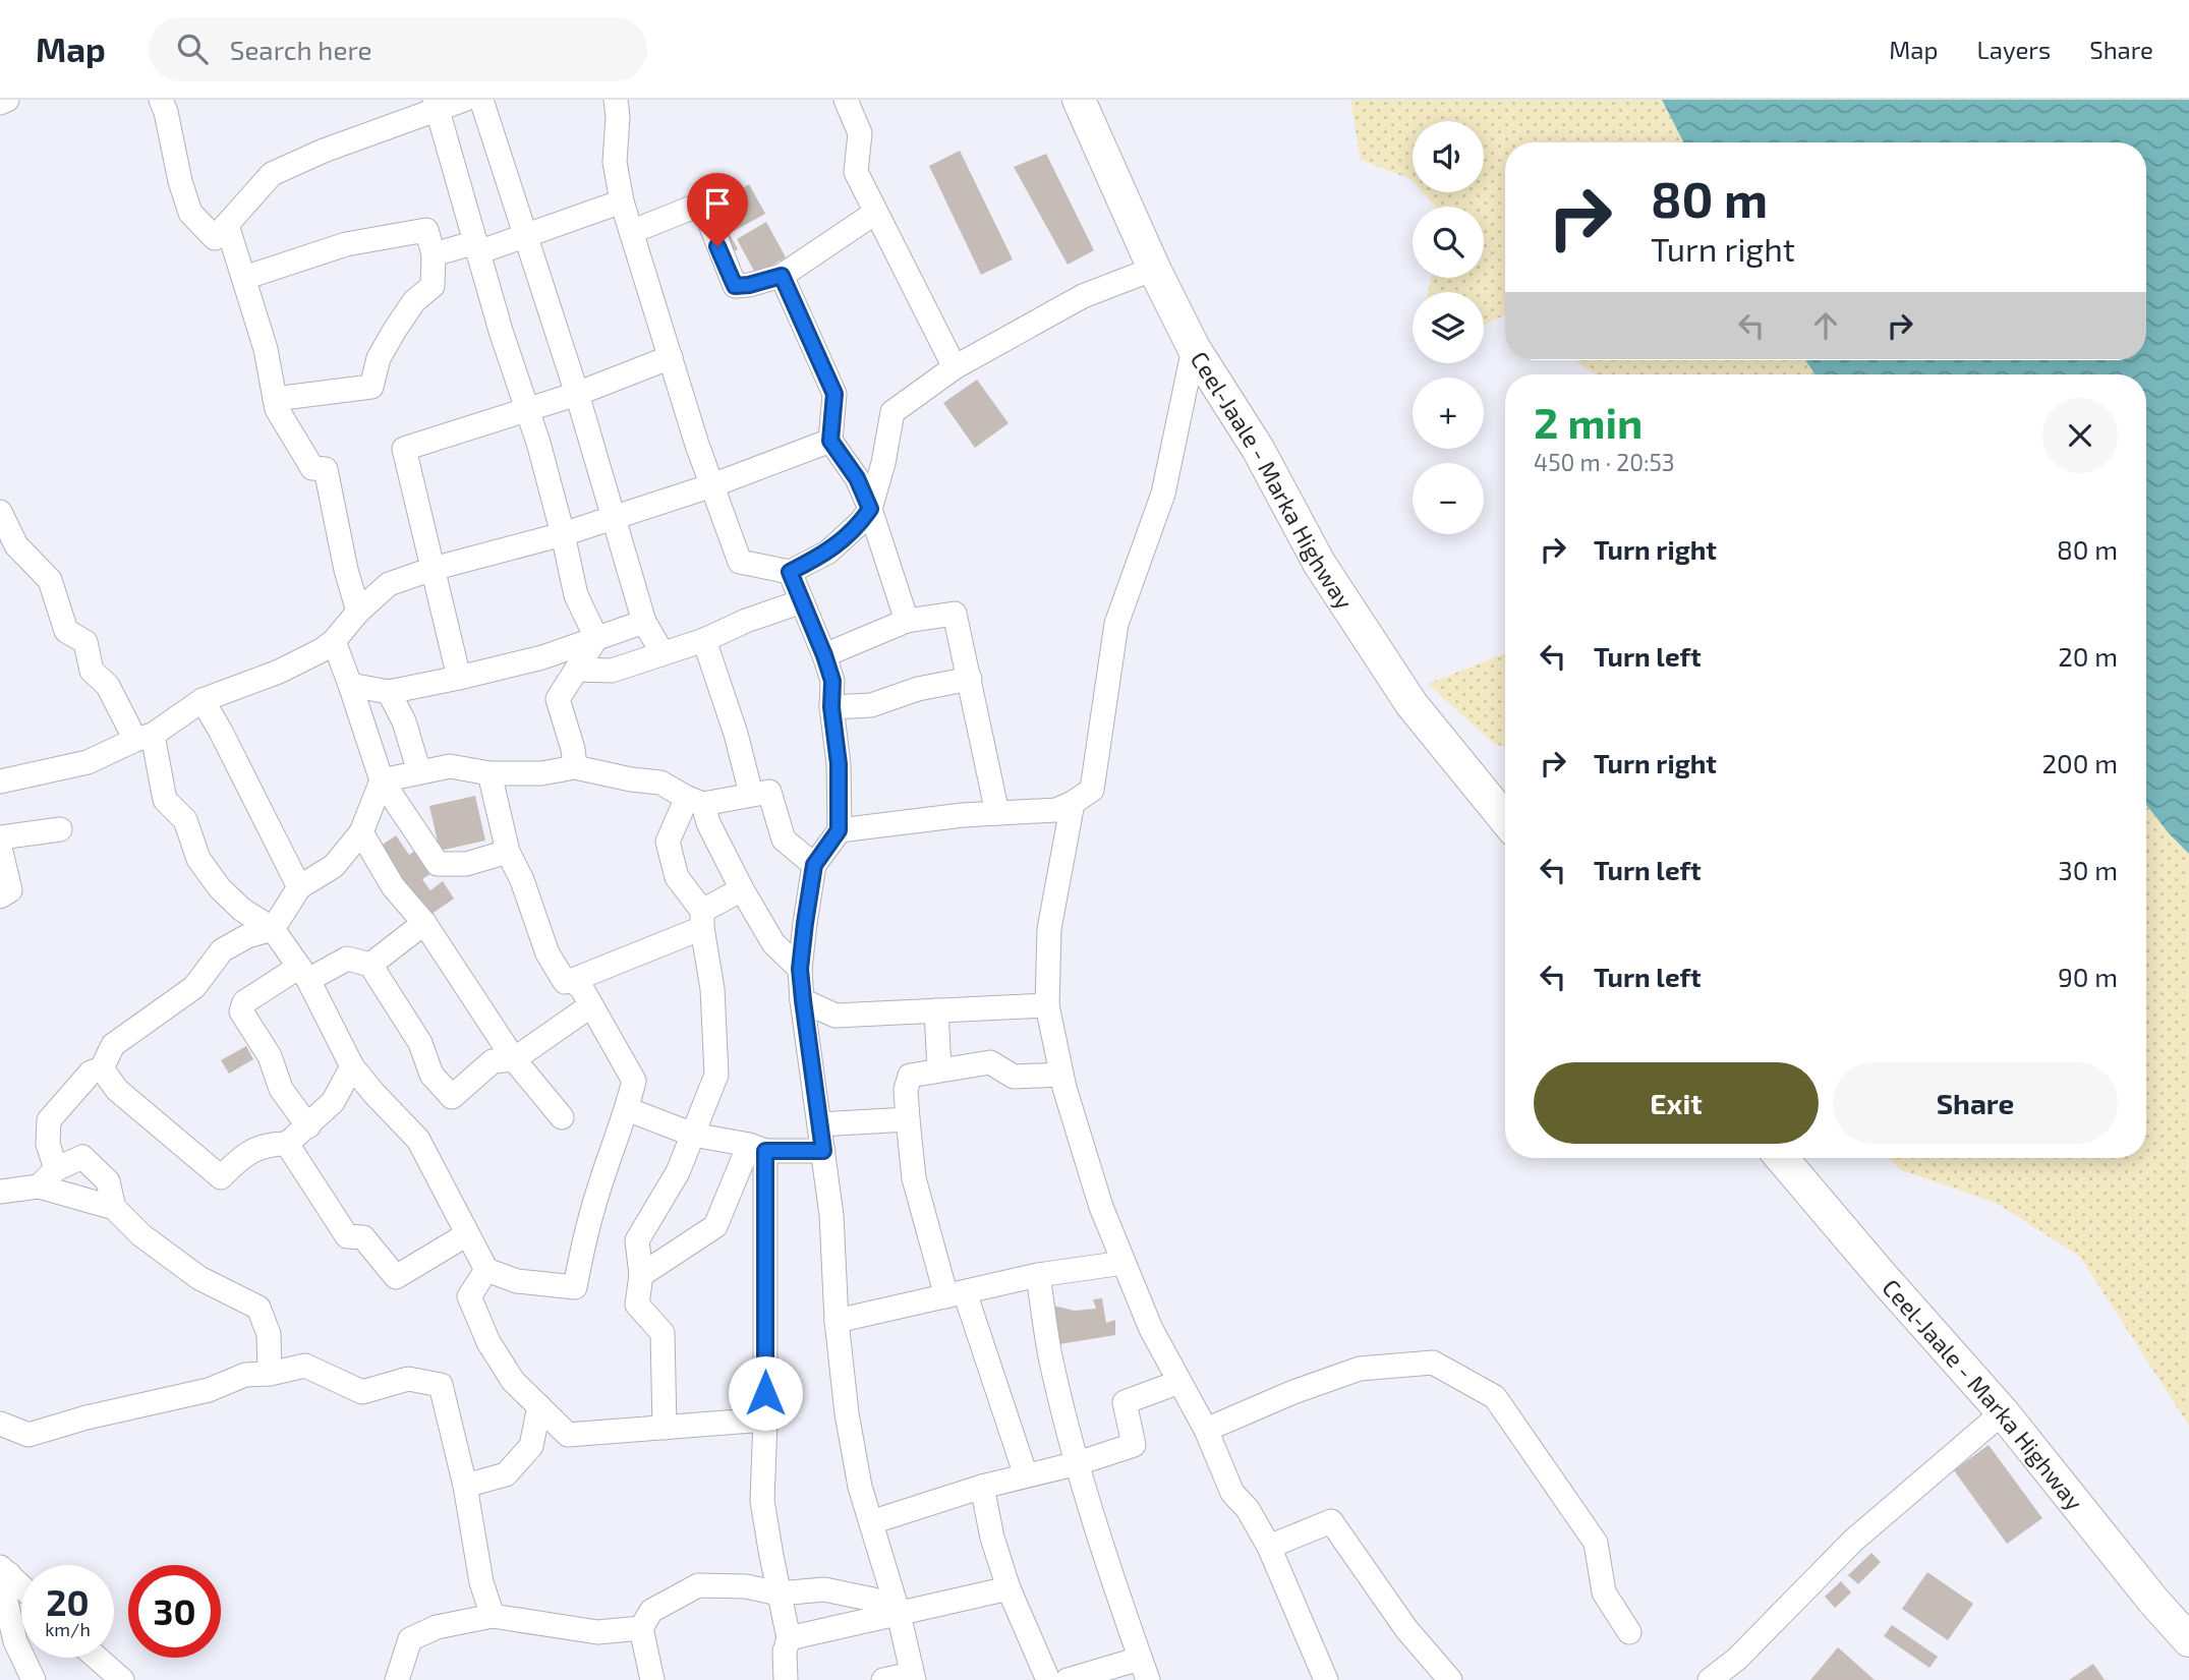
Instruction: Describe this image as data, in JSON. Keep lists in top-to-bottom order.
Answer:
{
  "streets": {
    "street": ["Ceel-Jaale - Marka Highway"]
  },
  "page": {
    "header": "Map",
    "search": "Search here",
    "nav": ["Map", "Layers", "Share"],
    "map_buttons": ["+", "−"],
    "turn": ["80 m", "Turn right"],
    "heading": ["2 min", "450 m · 20:53"],
    "list": [
      {
        "name": "Turn right",
        "value": "80 m"
      },
      {
        "name": "Turn left",
        "value": "20 m"
      },
      {
        "name": "Turn right",
        "value": "200 m"
      },
      {
        "name": "Turn left",
        "value": "30 m"
      },
      {
        "name": "Turn left",
        "value": "90 m"
      }
    ],
    "buttons": ["Exit", "Share"],
    "speed": "20 km/h",
    "limit": "30"
  }
}
